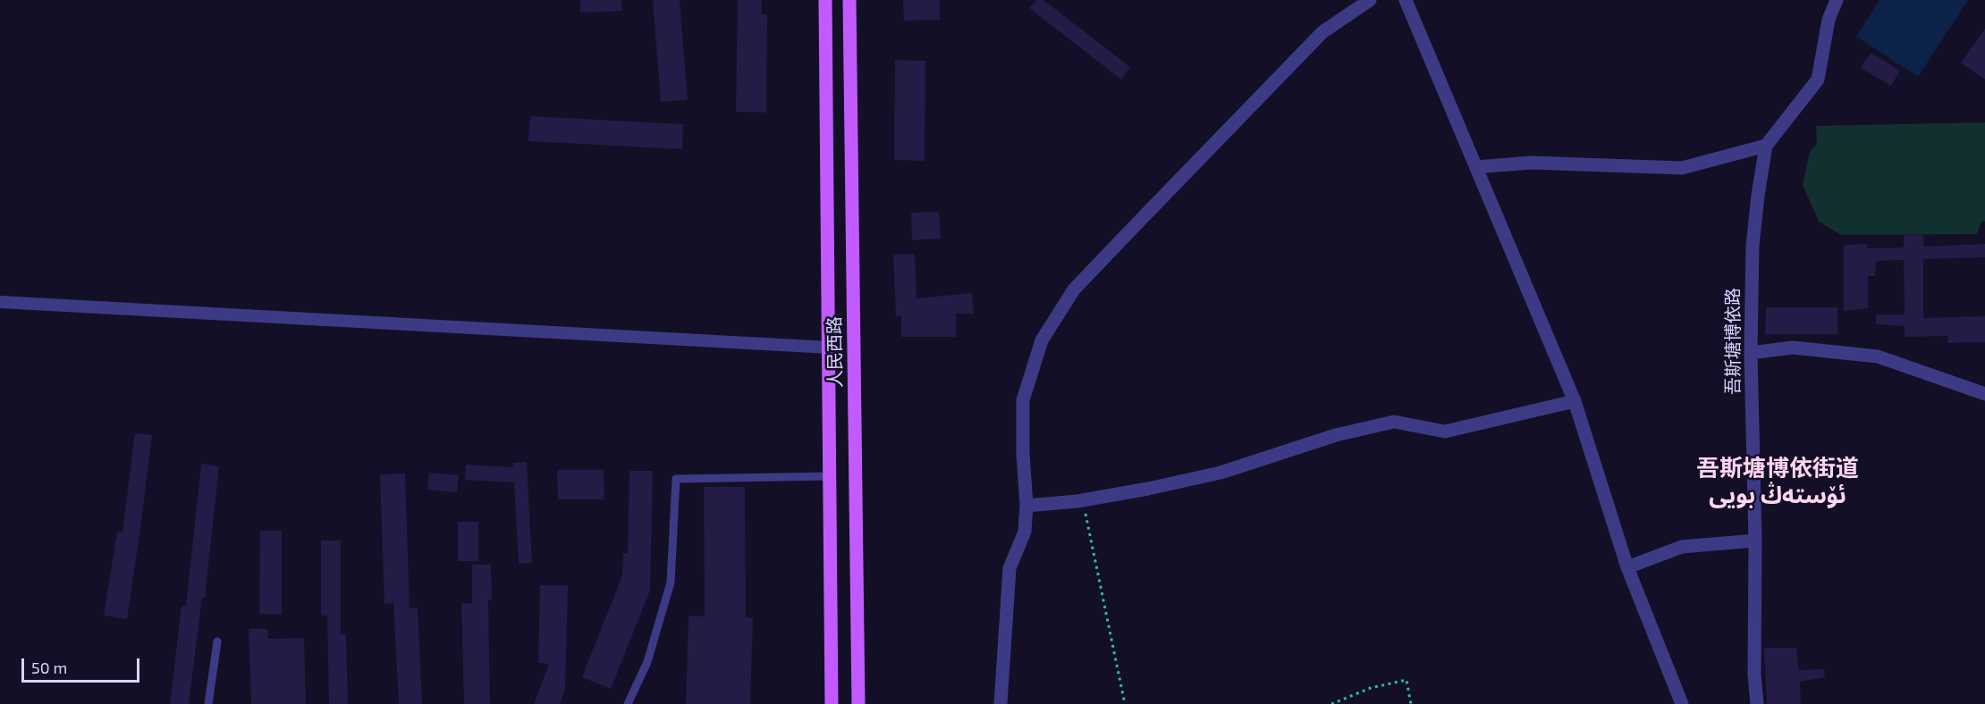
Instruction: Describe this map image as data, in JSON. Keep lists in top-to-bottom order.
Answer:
{
  "streets": {
    "main road": ["人民西路"],
    "street": ["吾斯塘博依路"]
  },
  "districts": ["吾斯塘博依街道 ئۆستەڭ بويى"],
  "scale_bar": "50 m"
}
